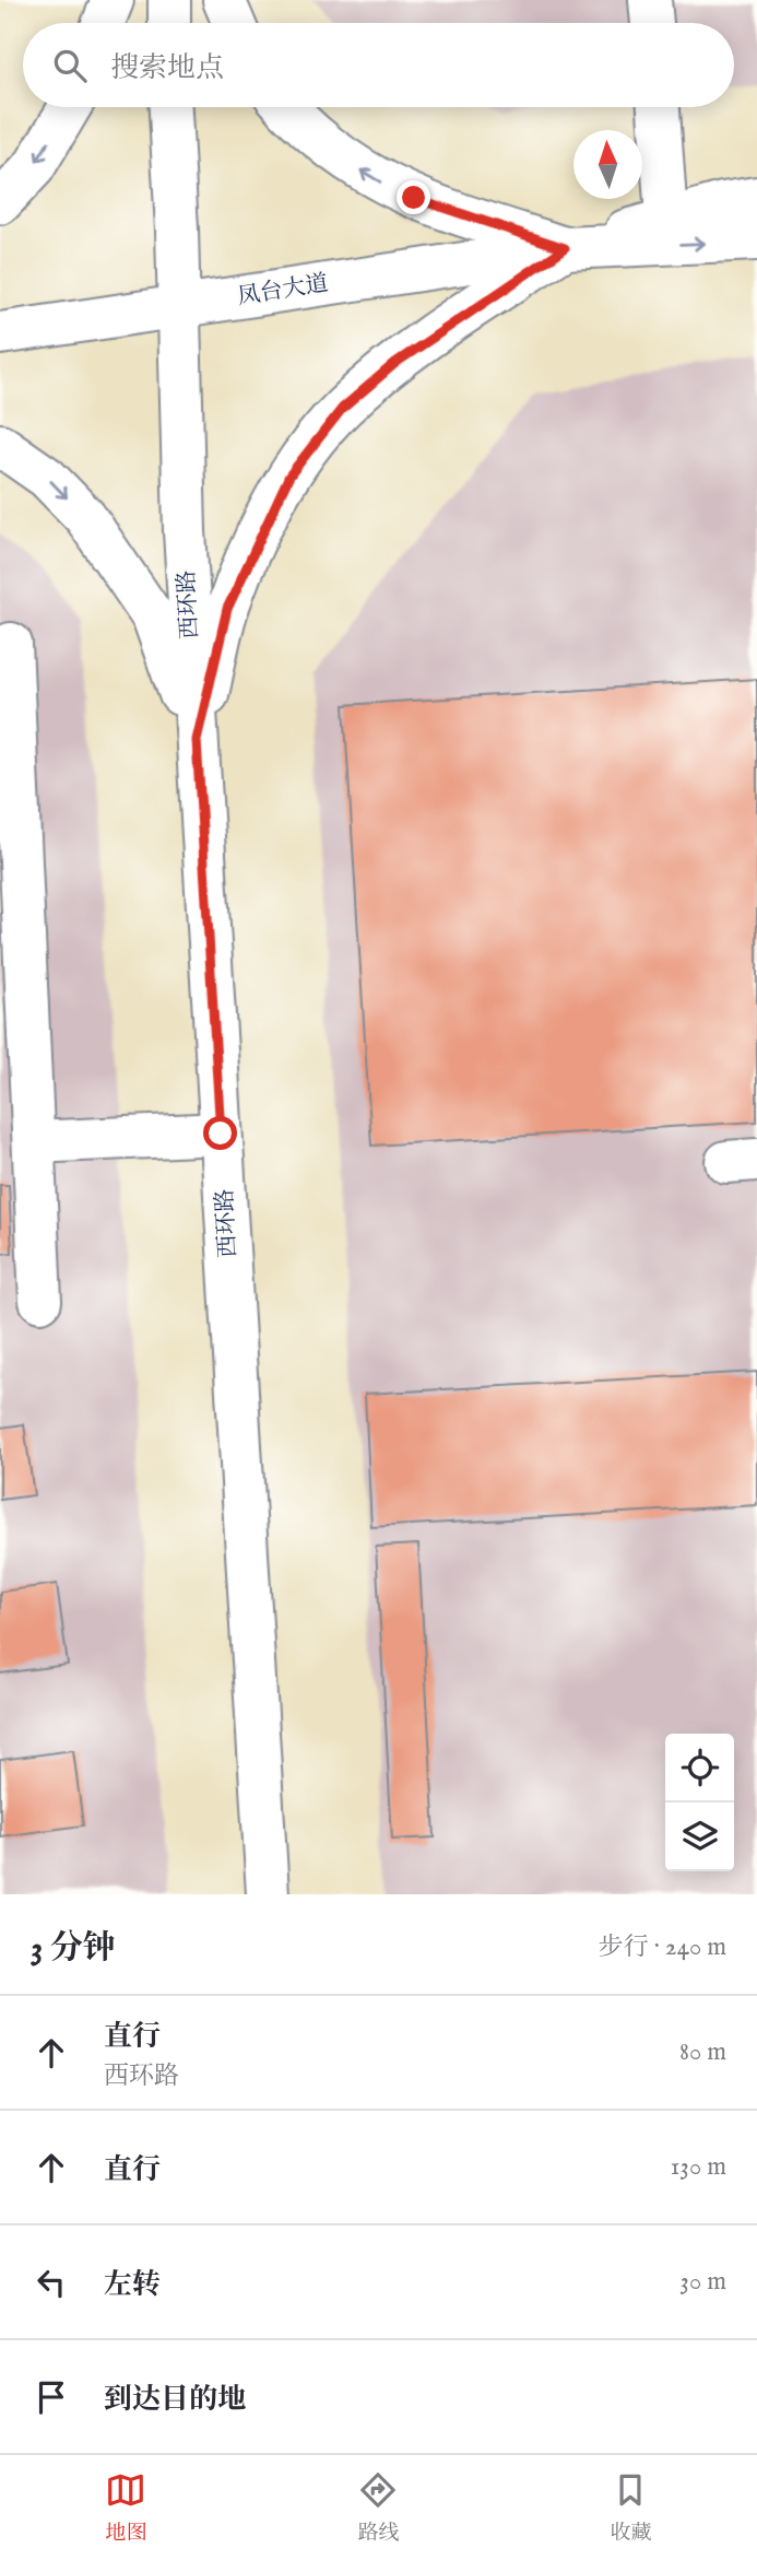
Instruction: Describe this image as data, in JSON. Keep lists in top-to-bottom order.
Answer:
{
  "streets": {
    "main road": ["凤台大道", "西环路"]
  },
  "crossings": [
    ["凤台大道", "西环路"]
  ],
  "north": "top",
  "page": {
    "search": "搜索地点",
    "heading": ["3 分钟", "步行 · 240 m"],
    "list": [
      ["直行", "西环路", "80 m"],
      ["直行", "130 m"],
      ["左转", "30 m"],
      "到达目的地"
    ],
    "nav": ["地图", "路线", "收藏"]
  }
}
